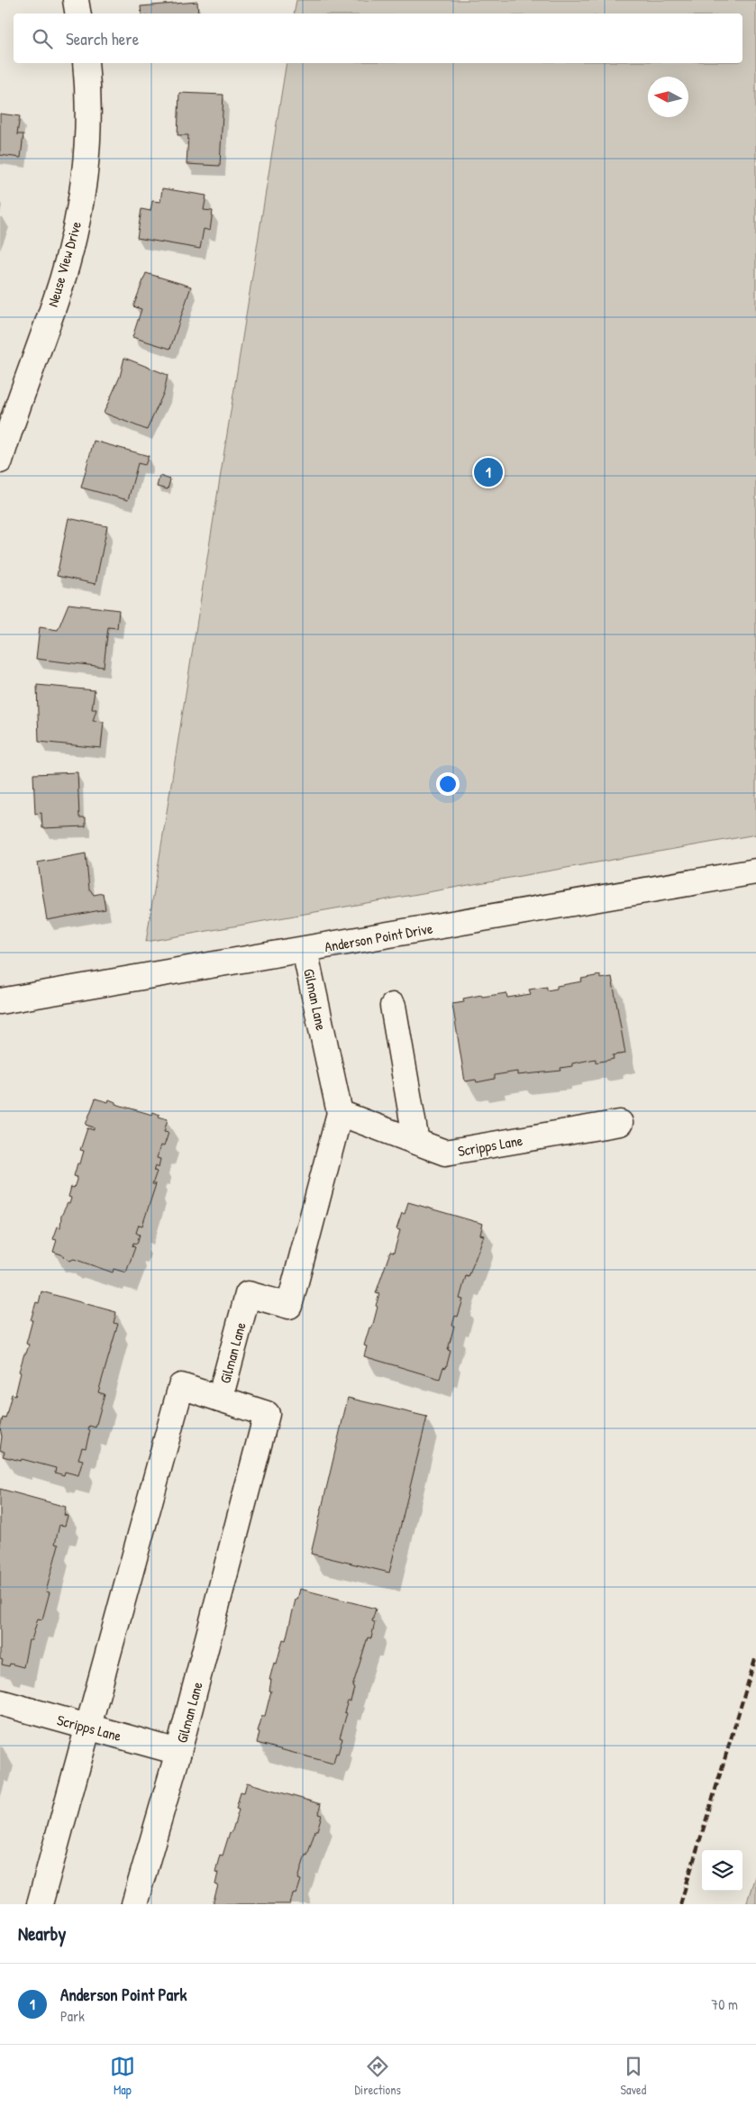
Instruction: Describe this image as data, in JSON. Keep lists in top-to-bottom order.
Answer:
{
  "streets": {
    "street": [
      "Neuse View Drive",
      "Anderson Point Drive",
      "Gilman Lane",
      "Scripps Lane"
    ]
  },
  "crossings": [
    ["Anderson Point Drive", "Gilman Lane"],
    ["Gilman Lane", "Scripps Lane"]
  ],
  "north": "left",
  "page": {
    "search": "Search here",
    "pins": "1",
    "heading": "Nearby",
    "list": [
      {
        "mark": "1",
        "name": "Anderson Point Park",
        "note": "Park",
        "value": "70 m"
      }
    ],
    "nav": ["Map", "Directions", "Saved"]
  }
}
